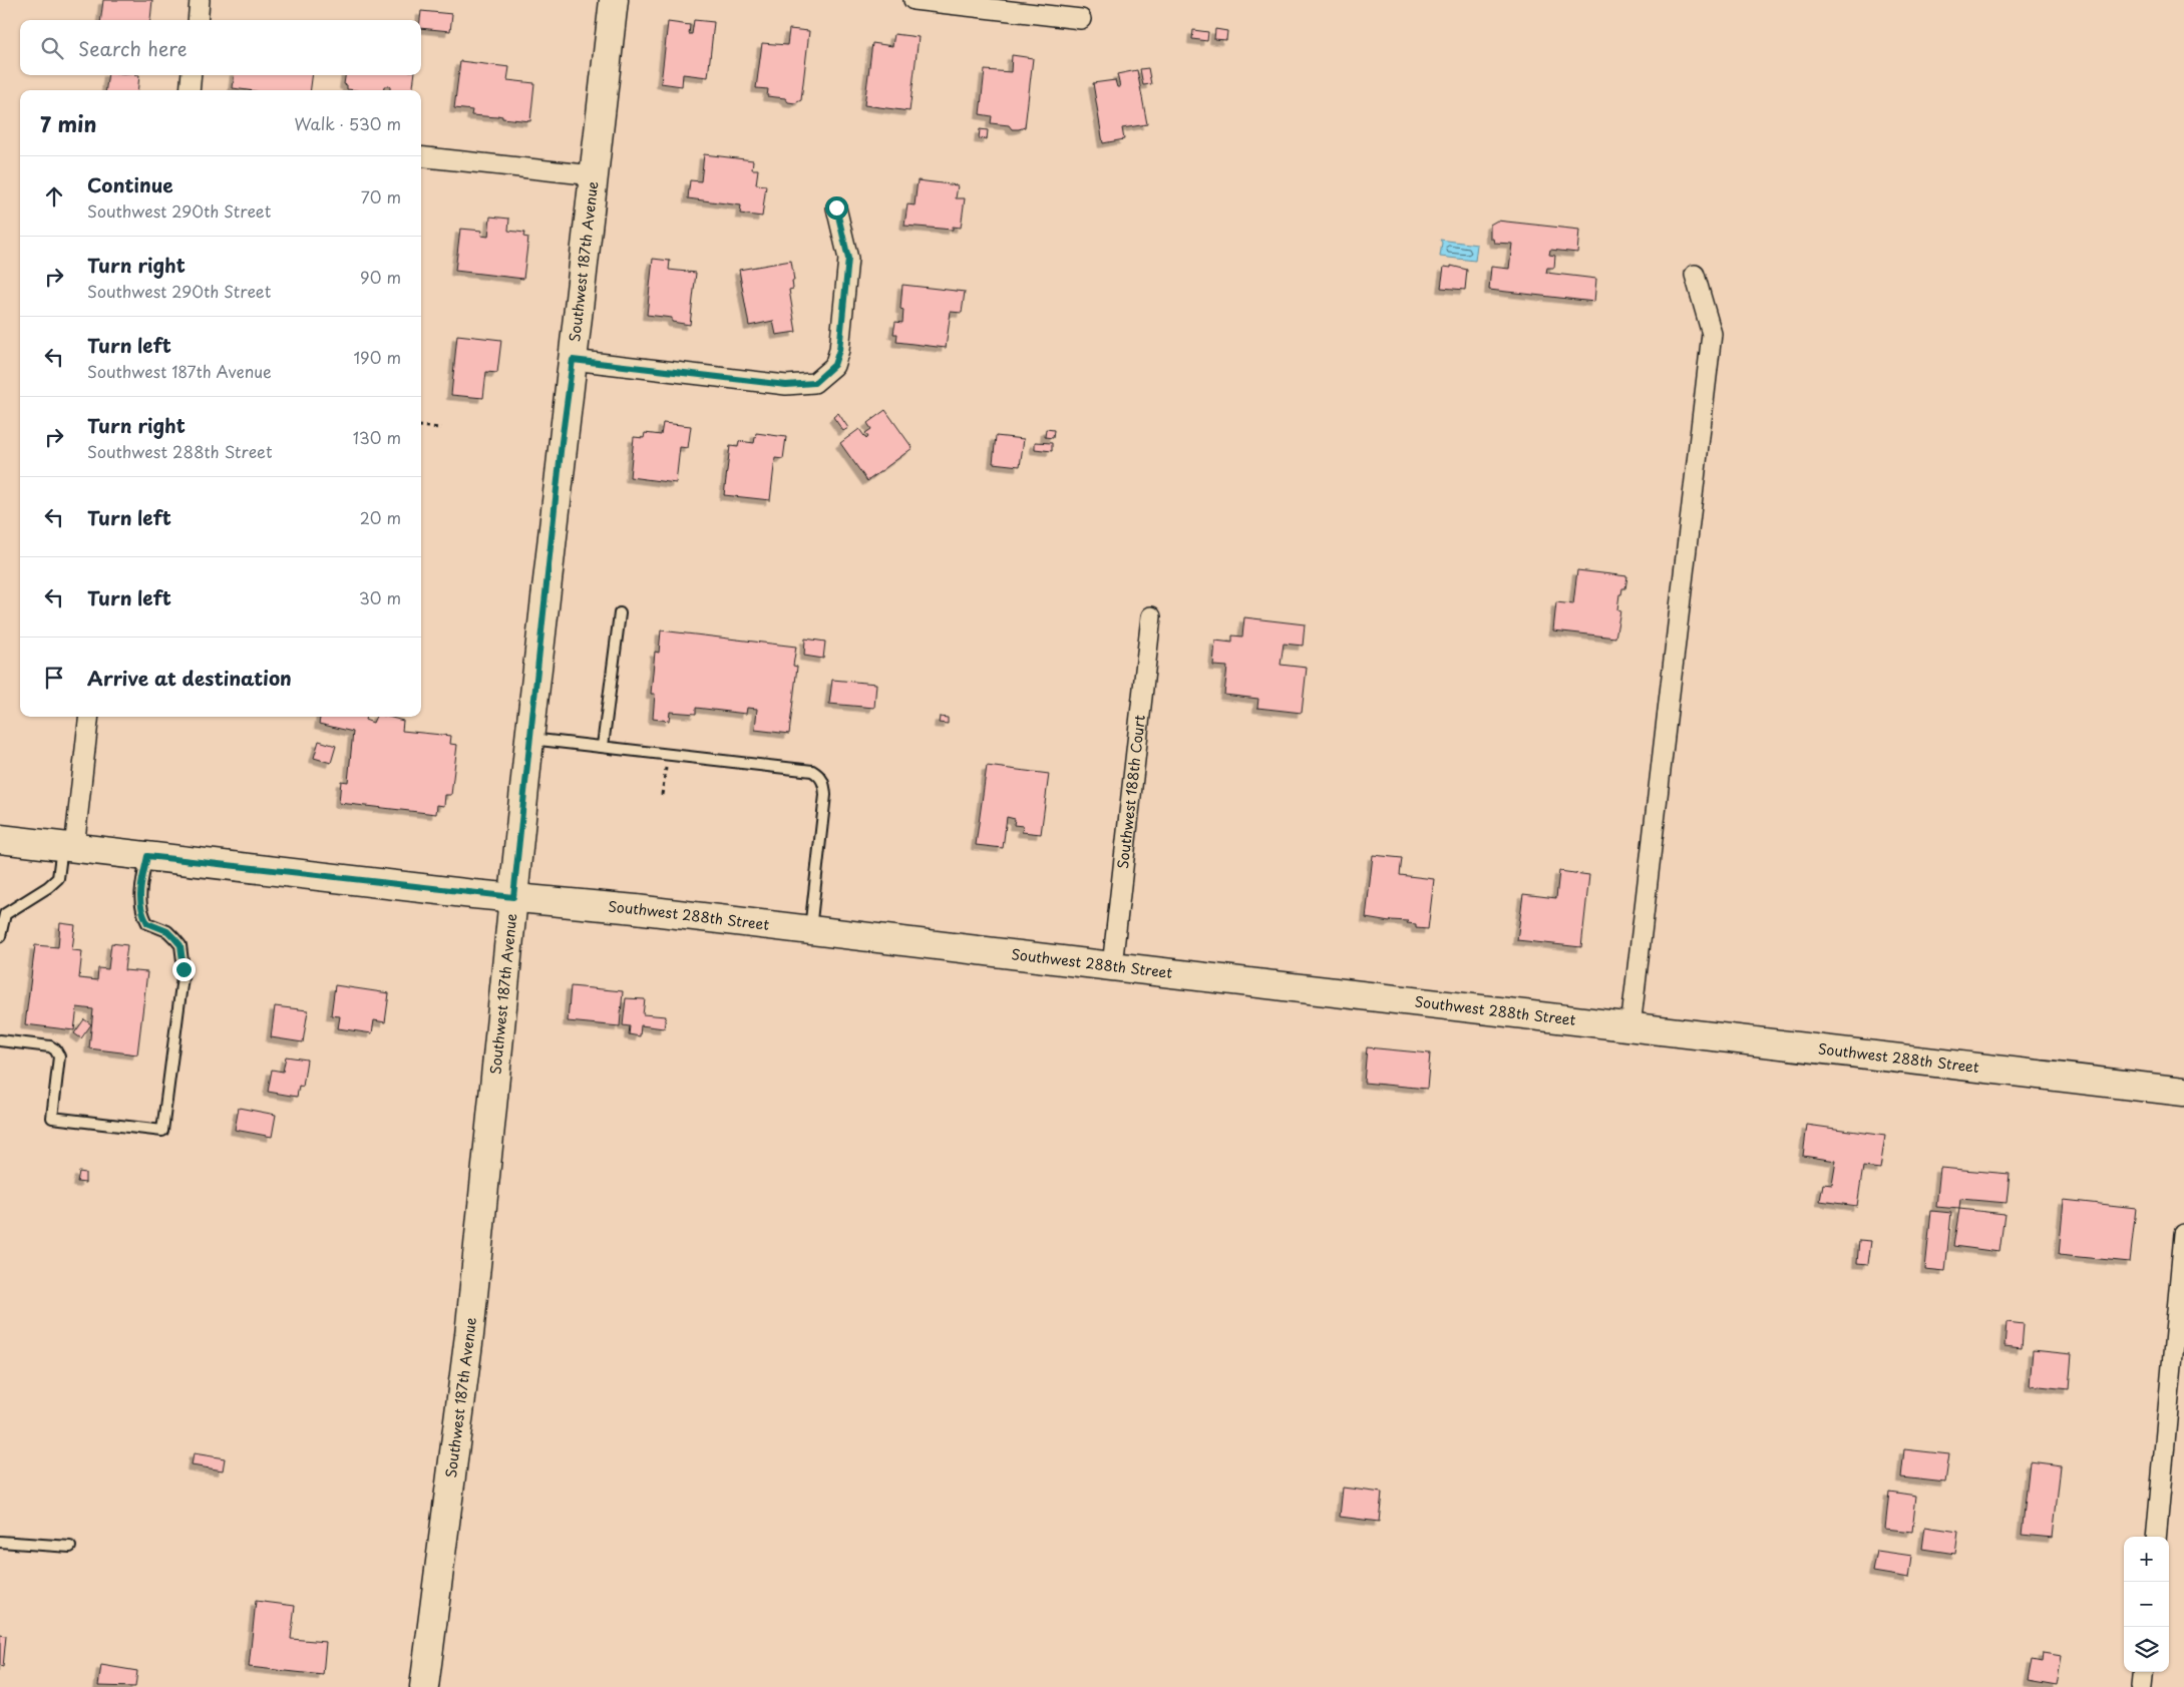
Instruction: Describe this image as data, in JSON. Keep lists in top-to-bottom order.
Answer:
{
  "streets": {
    "street": ["Southwest 187th Avenue", "Southwest 188th Court", "Southwest 288th Street"]
  },
  "crossings": [
    ["Southwest 187th Avenue", "Southwest 288th Street"],
    ["Southwest 188th Court", "Southwest 288th Street"]
  ],
  "page": {
    "search": "Search here",
    "heading": ["7 min", "Walk · 530 m"],
    "list": [
      ["Continue", "Southwest 290th Street", "70 m"],
      ["Turn right", "Southwest 290th Street", "90 m"],
      ["Turn left", "Southwest 187th Avenue", "190 m"],
      ["Turn right", "Southwest 288th Street", "130 m"],
      ["Turn left", "20 m"],
      ["Turn left", "30 m"],
      "Arrive at destination"
    ],
    "map_buttons": ["+", "−"]
  }
}
